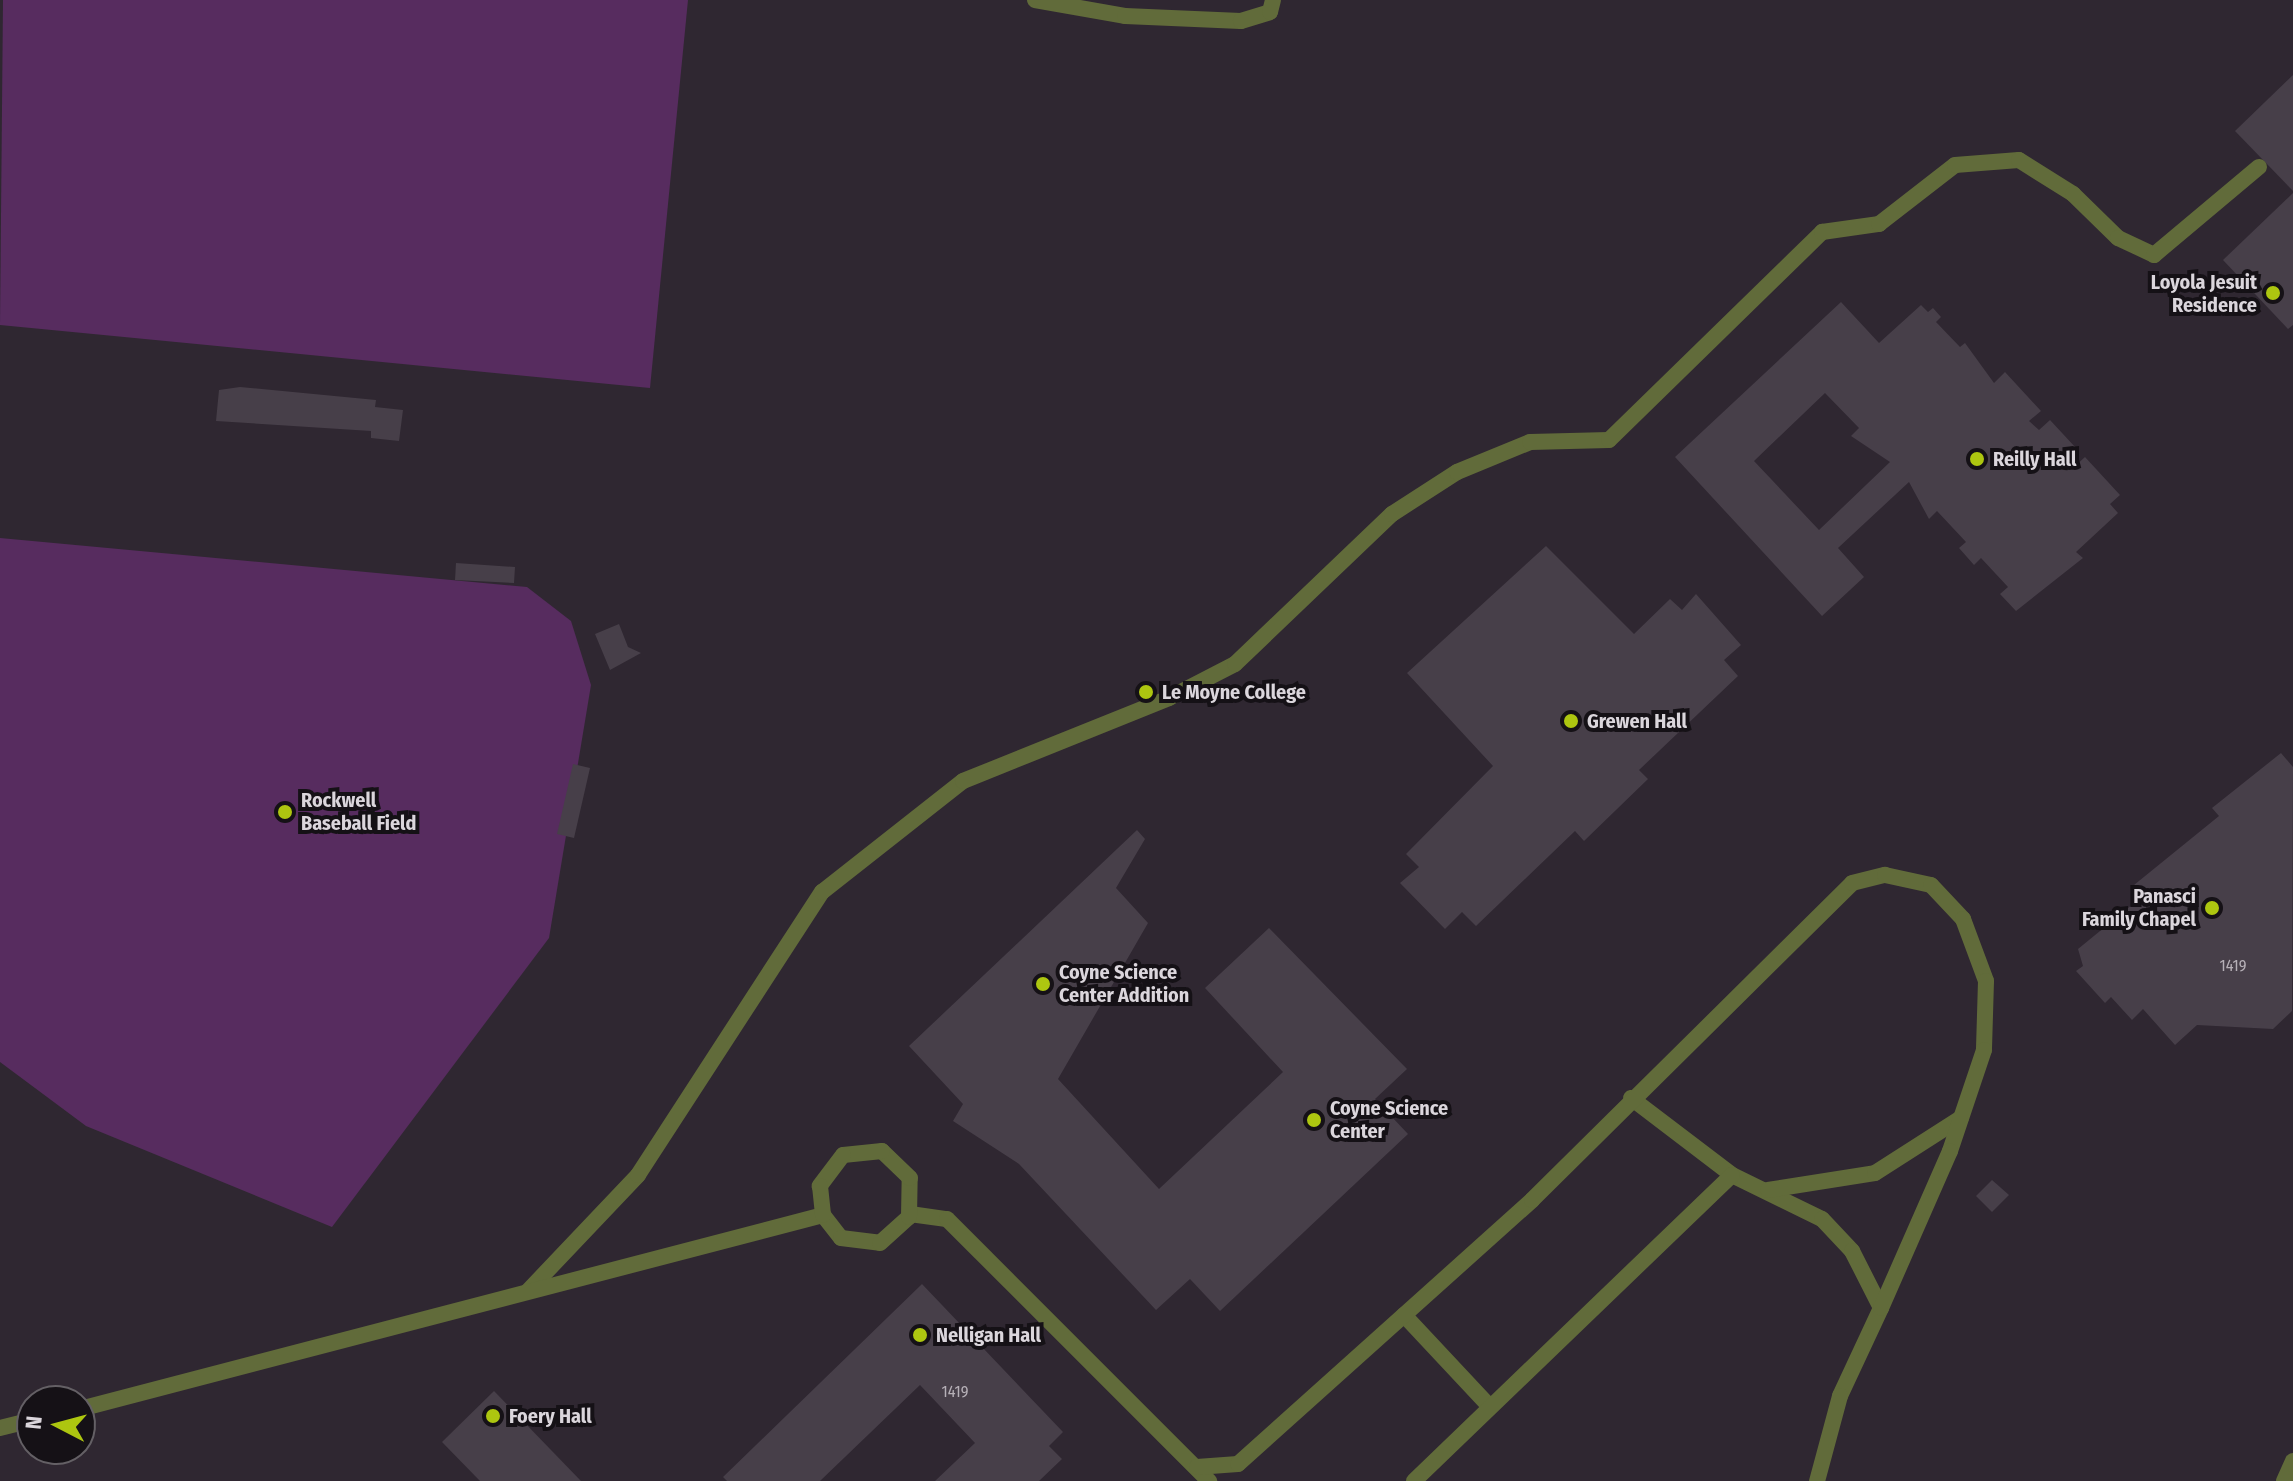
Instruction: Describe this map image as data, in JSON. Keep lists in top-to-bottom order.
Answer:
{
  "places": [
    "Loyola Jesuit Residence",
    "Reilly Hall",
    "Le Moyne College",
    "Grewen Hall",
    "Rockwell Baseball Field",
    "Panasci Family Chapel",
    "Coyne Science Center Addition",
    "Coyne Science Center",
    "Nelligan Hall",
    "Foery Hall"
  ],
  "house_numbers": ["1419", "1419"],
  "north": "left"
}
